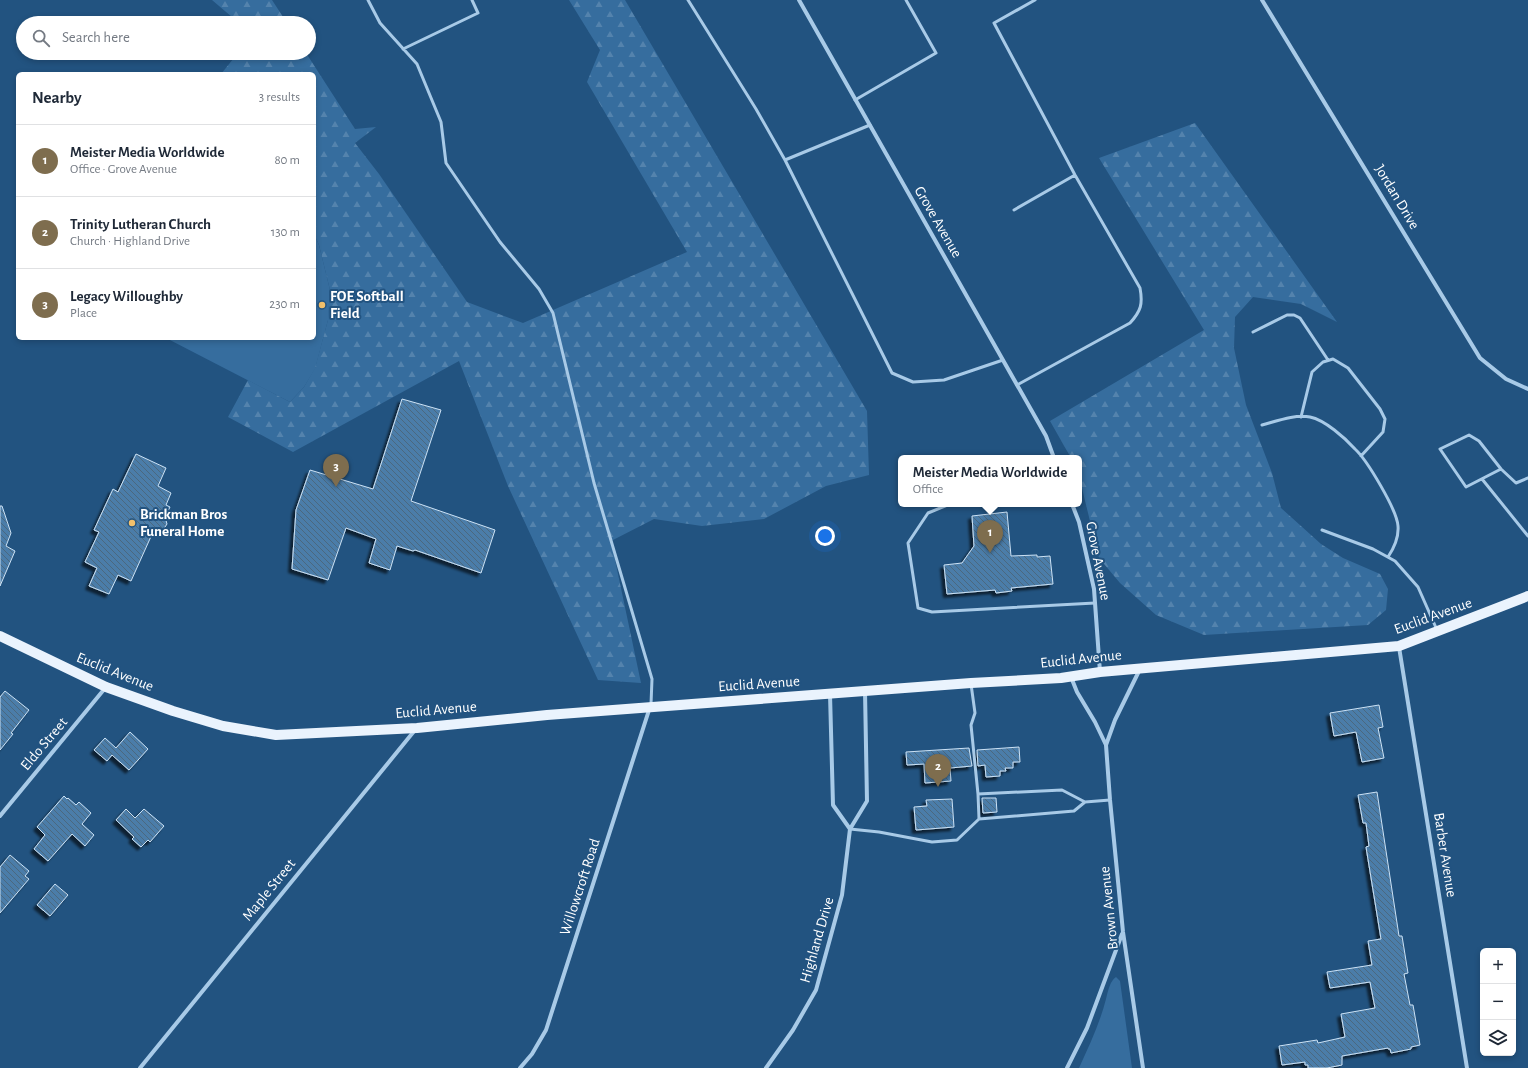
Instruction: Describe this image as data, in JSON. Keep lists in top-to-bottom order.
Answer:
{
  "streets": {
    "main road": ["Euclid Avenue"],
    "street": [
      "Jordan Drive",
      "Grove Avenue",
      "Eldo Street",
      "Barber Avenue",
      "Willowcroft Road",
      "Maple Street",
      "Brown Avenue",
      "Highland Drive"
    ]
  },
  "crossings": [
    ["Grove Avenue", "Euclid Avenue"],
    ["Euclid Avenue", "Eldo Street"],
    ["Euclid Avenue", "Barber Avenue"],
    ["Euclid Avenue", "Willowcroft Road"],
    ["Euclid Avenue", "Maple Street"],
    ["Euclid Avenue", "Brown Avenue"],
    ["Euclid Avenue", "Highland Drive"]
  ],
  "places": ["FOE Softball Field", "Brickman Bros Funeral Home"],
  "page": {
    "search": "Search here",
    "heading": ["Nearby", "3 results"],
    "list": [
      {
        "mark": "1",
        "name": "Meister Media Worldwide",
        "note": "Office · Grove Avenue",
        "value": "80 m"
      },
      {
        "mark": "2",
        "name": "Trinity Lutheran Church",
        "note": "Church · Highland Drive",
        "value": "130 m"
      },
      {
        "mark": "3",
        "name": "Legacy Willoughby",
        "note": "Place",
        "value": "230 m"
      }
    ],
    "pins": ["3", "1", "2"],
    "popup": ["Meister Media Worldwide", "Office"],
    "map_buttons": ["+", "−"]
  }
}
